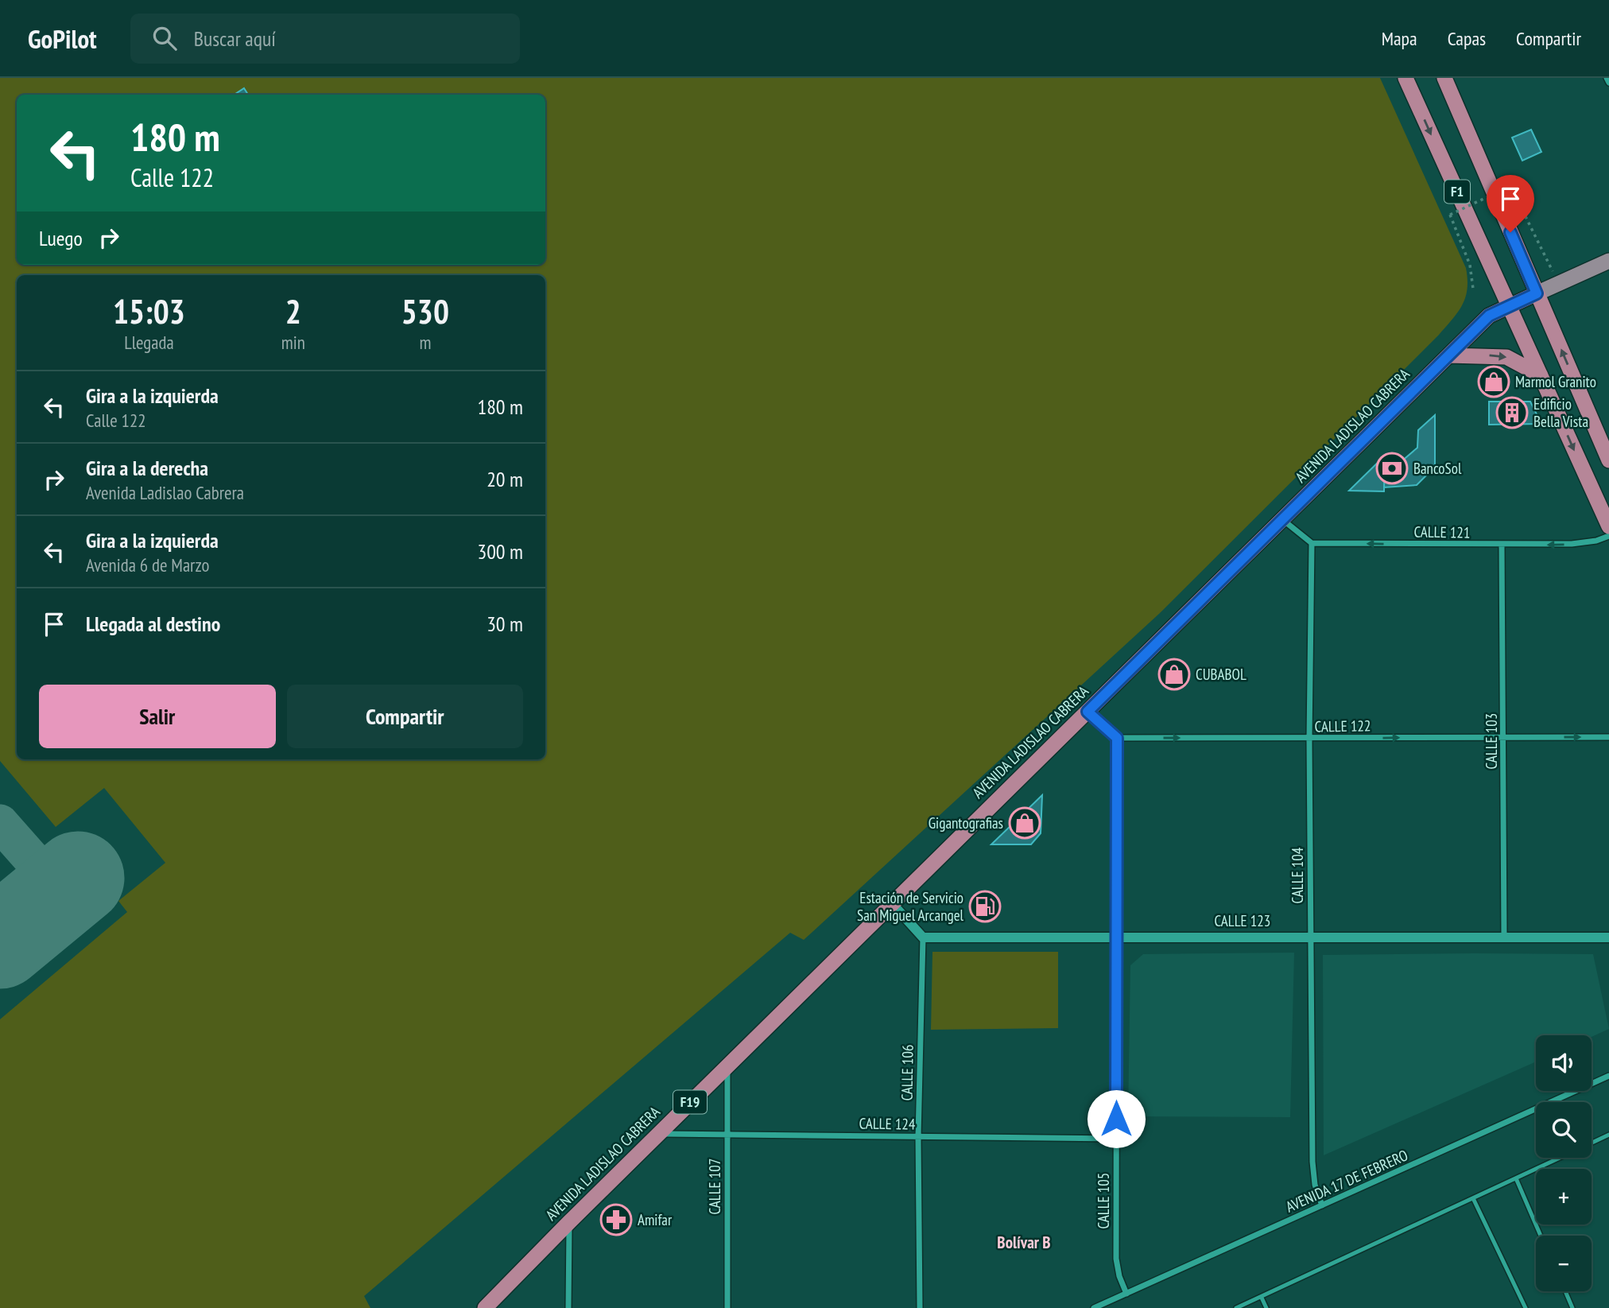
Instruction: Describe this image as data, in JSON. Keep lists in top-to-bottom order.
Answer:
{
  "streets": {
    "highway": ["F1", "AVENIDA LADISLAO CABRERA", "F19"],
    "street": [
      "CALLE 121",
      "CALLE 122",
      "CALLE 103",
      "CALLE 104",
      "CALLE 123",
      "CALLE 106",
      "CALLE 124",
      "AVENIDA 17 DE FEBRERO",
      "CALLE 107",
      "CALLE 105"
    ]
  },
  "crossings": [
    ["F1", "AVENIDA LADISLAO CABRERA"],
    ["AVENIDA LADISLAO CABRERA", "CALLE 124"],
    ["AVENIDA LADISLAO CABRERA", "CALLE 107"],
    ["CALLE 121", "CALLE 103"],
    ["CALLE 121", "CALLE 104"],
    ["CALLE 122", "CALLE 103"],
    ["CALLE 122", "CALLE 104"],
    ["CALLE 122", "CALLE 105"],
    ["CALLE 103", "CALLE 123"],
    ["CALLE 104", "CALLE 123"],
    ["CALLE 104", "AVENIDA 17 DE FEBRERO"],
    ["CALLE 123", "CALLE 106"],
    ["CALLE 123", "CALLE 105"],
    ["CALLE 106", "CALLE 124"],
    ["CALLE 124", "CALLE 107"],
    ["CALLE 124", "CALLE 105"],
    ["AVENIDA 17 DE FEBRERO", "CALLE 105"]
  ],
  "one_way": ["CALLE 121", "CALLE 122"],
  "districts": ["Bolívar B"],
  "places": {
    "shop": ["Marmol Granito", "CUBABOL", "Gigantografias"],
    "building": ["Edificio Bella Vista"],
    "bank": ["BancoSol"],
    "fuel station": ["Estación de Servicio San Miguel Arcangel"],
    "pharmacy": ["Amifar"]
  },
  "page": {
    "header": "GoPilot",
    "search": "Buscar aquí",
    "nav": ["Mapa", "Capas", "Compartir"],
    "turn": ["180 m", "Calle 122"],
    "then": "Luego",
    "eta": [
      "15:03",
      "Llegada",
      "2",
      "min",
      "530",
      "m"
    ],
    "list": [
      {
        "name": "Gira a la izquierda",
        "note": "Calle 122",
        "value": "180 m"
      },
      {
        "name": "Gira a la derecha",
        "note": "Avenida Ladislao Cabrera",
        "value": "20 m"
      },
      {
        "name": "Gira a la izquierda",
        "note": "Avenida 6 de Marzo",
        "value": "300 m"
      },
      {
        "name": "Llegada al destino",
        "value": "30 m"
      }
    ],
    "buttons": ["Salir", "Compartir"],
    "map_buttons": ["+", "−"]
  }
}
